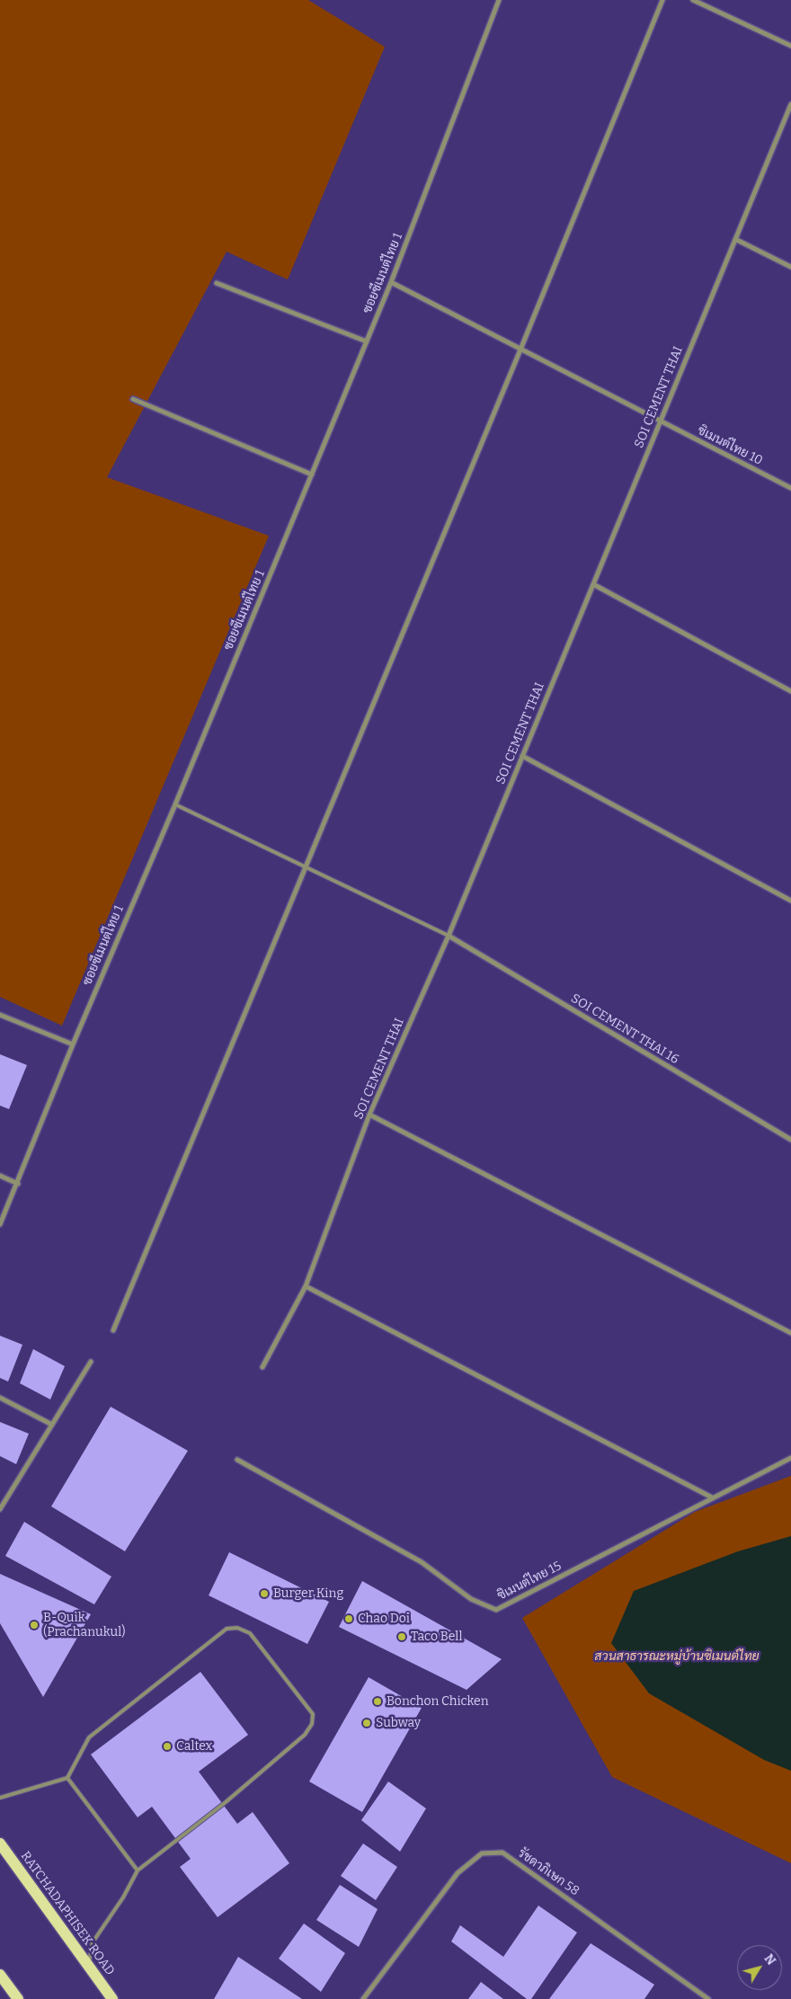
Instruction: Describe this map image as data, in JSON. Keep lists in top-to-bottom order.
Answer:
{
  "streets": {
    "main road": ["RATCHADAPHISEK ROAD"],
    "street": [
      "ซอยซีเมนต์ไทย 1",
      "SOI CEMENT THAI",
      "ซิเมนต์ไทย 10",
      "SOI CEMENT THAI 16",
      "ซิเมนต์ไทย 15",
      "รัชดาภิเษก 58"
    ]
  },
  "crossings": [
    ["ซอยซีเมนต์ไทย 1", "ซิเมนต์ไทย 10"],
    ["SOI CEMENT THAI", "ซิเมนต์ไทย 10"],
    ["SOI CEMENT THAI", "SOI CEMENT THAI 16"]
  ],
  "parks": ["สวนสาธารณะหมู่บ้านซิเมนต์ไทย"],
  "places": [
    "Burger King",
    "Chao Doi",
    "B-Quik (Prachanukul)",
    "Taco Bell",
    "Bonchon Chicken",
    "Subway",
    "Caltex"
  ],
  "north": "top right"
}
